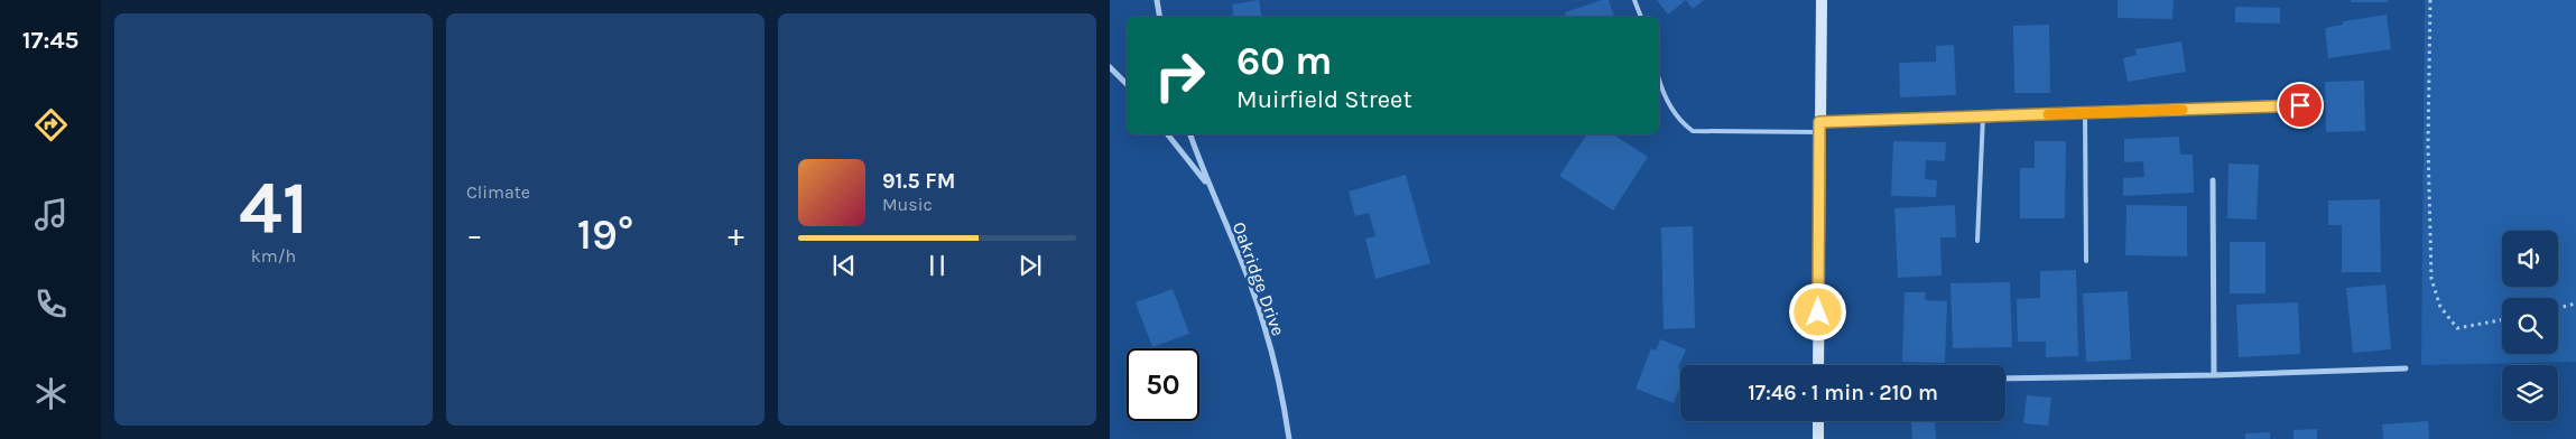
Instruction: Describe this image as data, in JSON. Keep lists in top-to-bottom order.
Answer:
{
  "streets": {
    "street": ["Oakridge Drive"]
  },
  "page": {
    "tabs": "17:45",
    "tile": [
      ["41", "km/h"],
      "Climate"
    ],
    "turn": ["60 m", "Muirfield Street"],
    "song": ["91.5 FM", "Music"],
    "heat": ["−", "19°", "+"],
    "limit": "50",
    "trip": "17:46 · 1 min · 210 m"
  }
}
